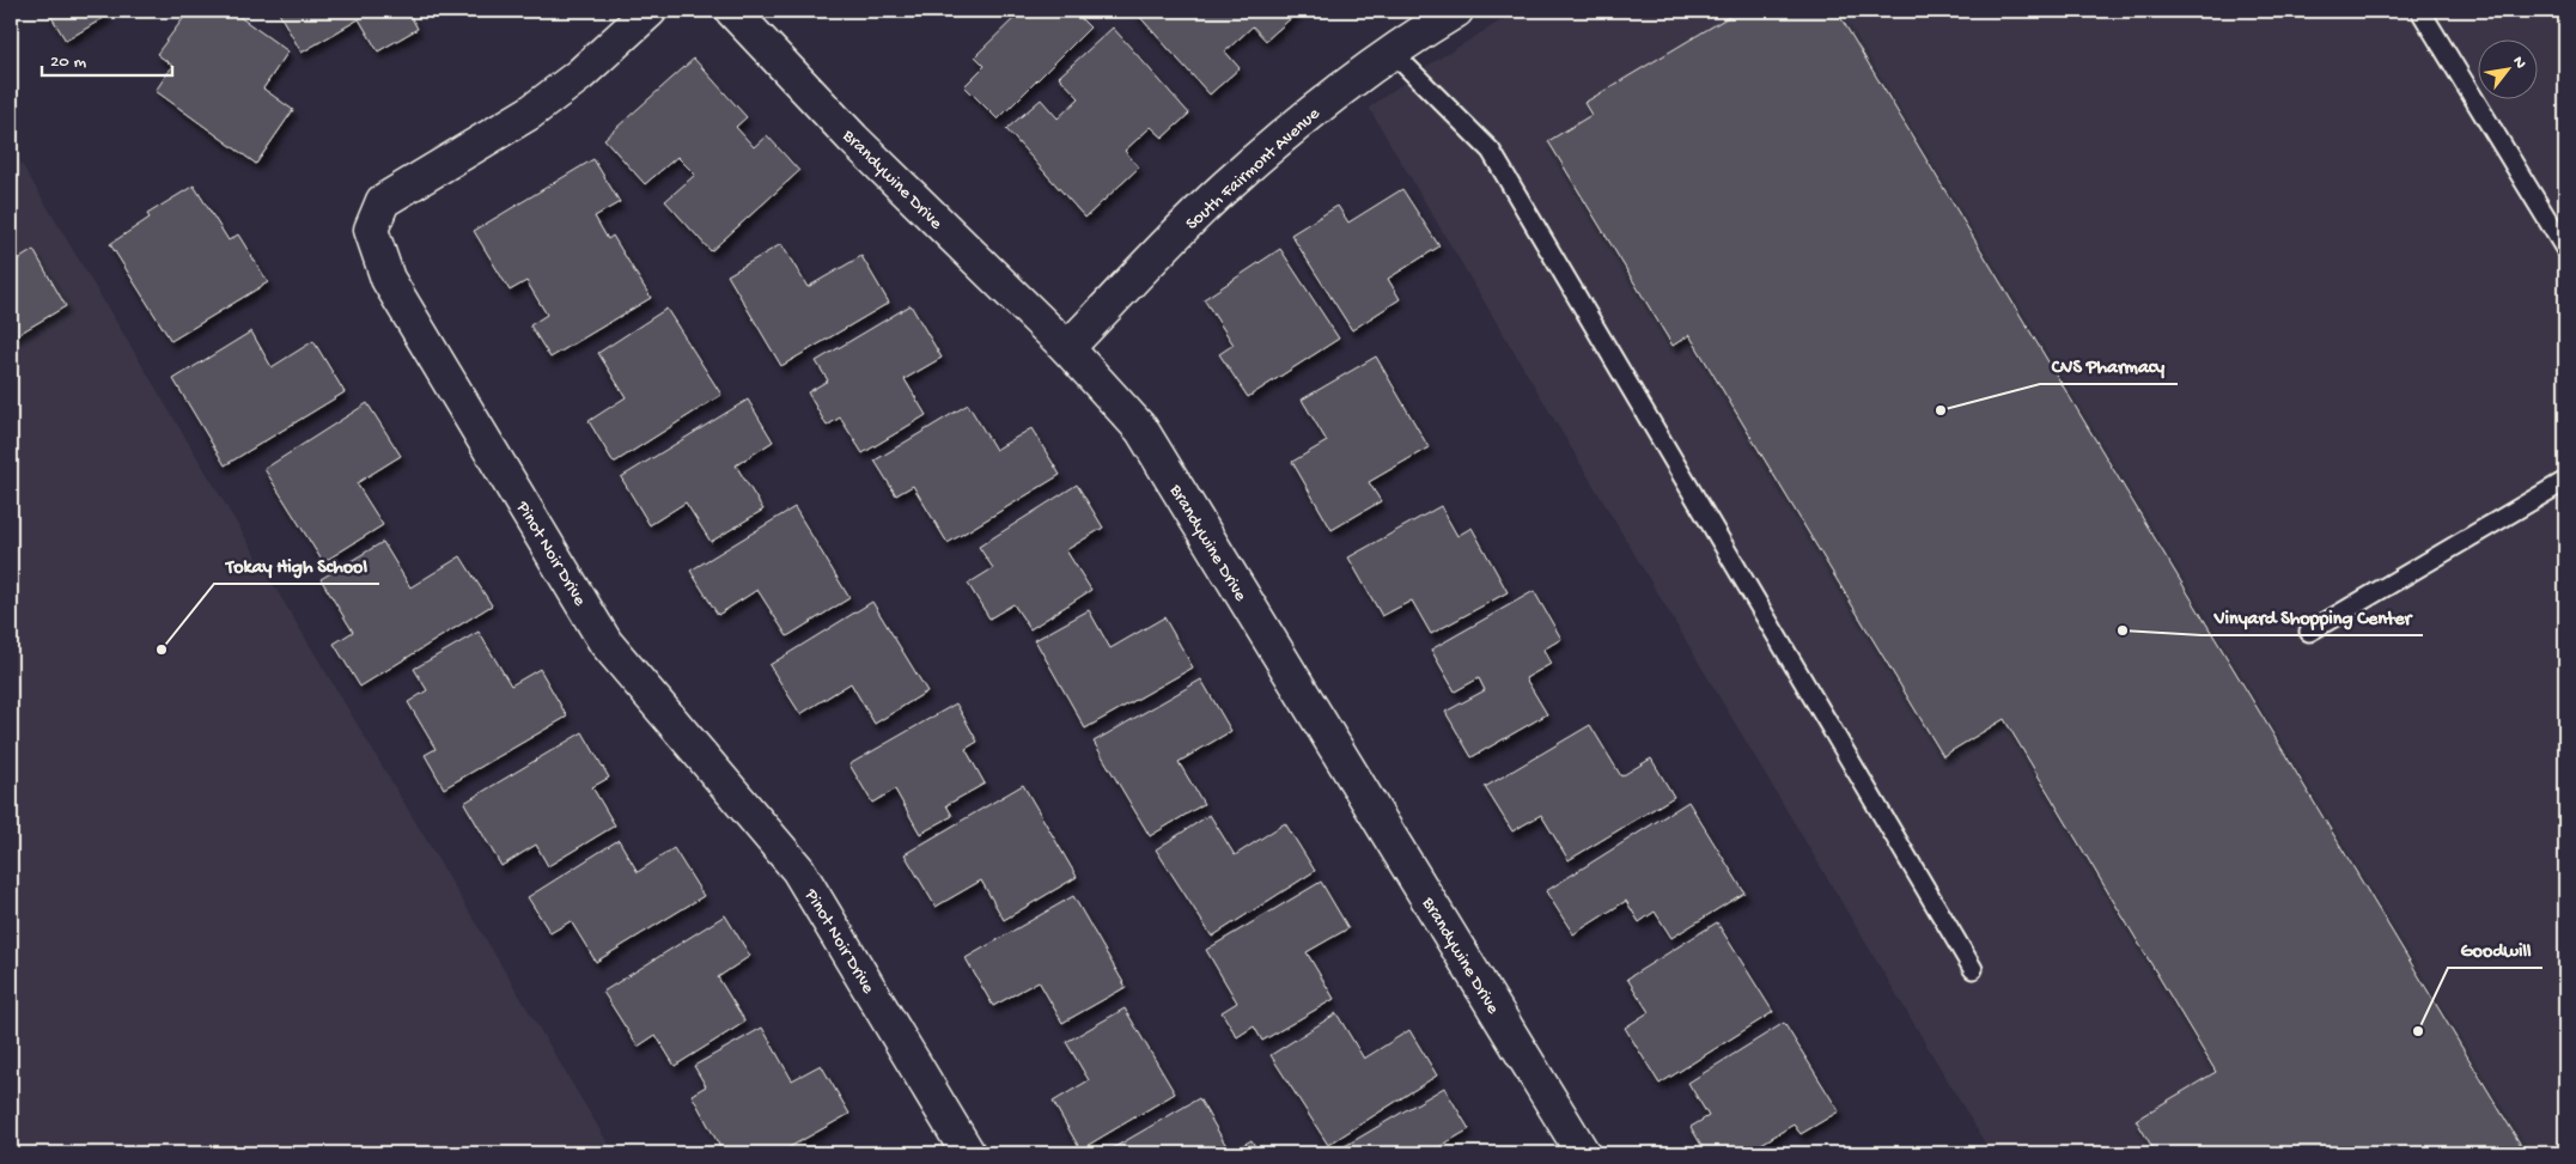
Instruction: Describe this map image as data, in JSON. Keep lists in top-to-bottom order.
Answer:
{
  "streets": {
    "street": ["South Fairmont Avenue", "Brandywine Drive", "Pinot Noir Drive"]
  },
  "crossings": [
    ["South Fairmont Avenue", "Brandywine Drive"]
  ],
  "places": [
    "CVS Pharmacy",
    "Vinyard Shopping Center",
    "Tokay High School",
    "Goodwill"
  ],
  "scale_bar": "20 m",
  "north": "top right"
}
